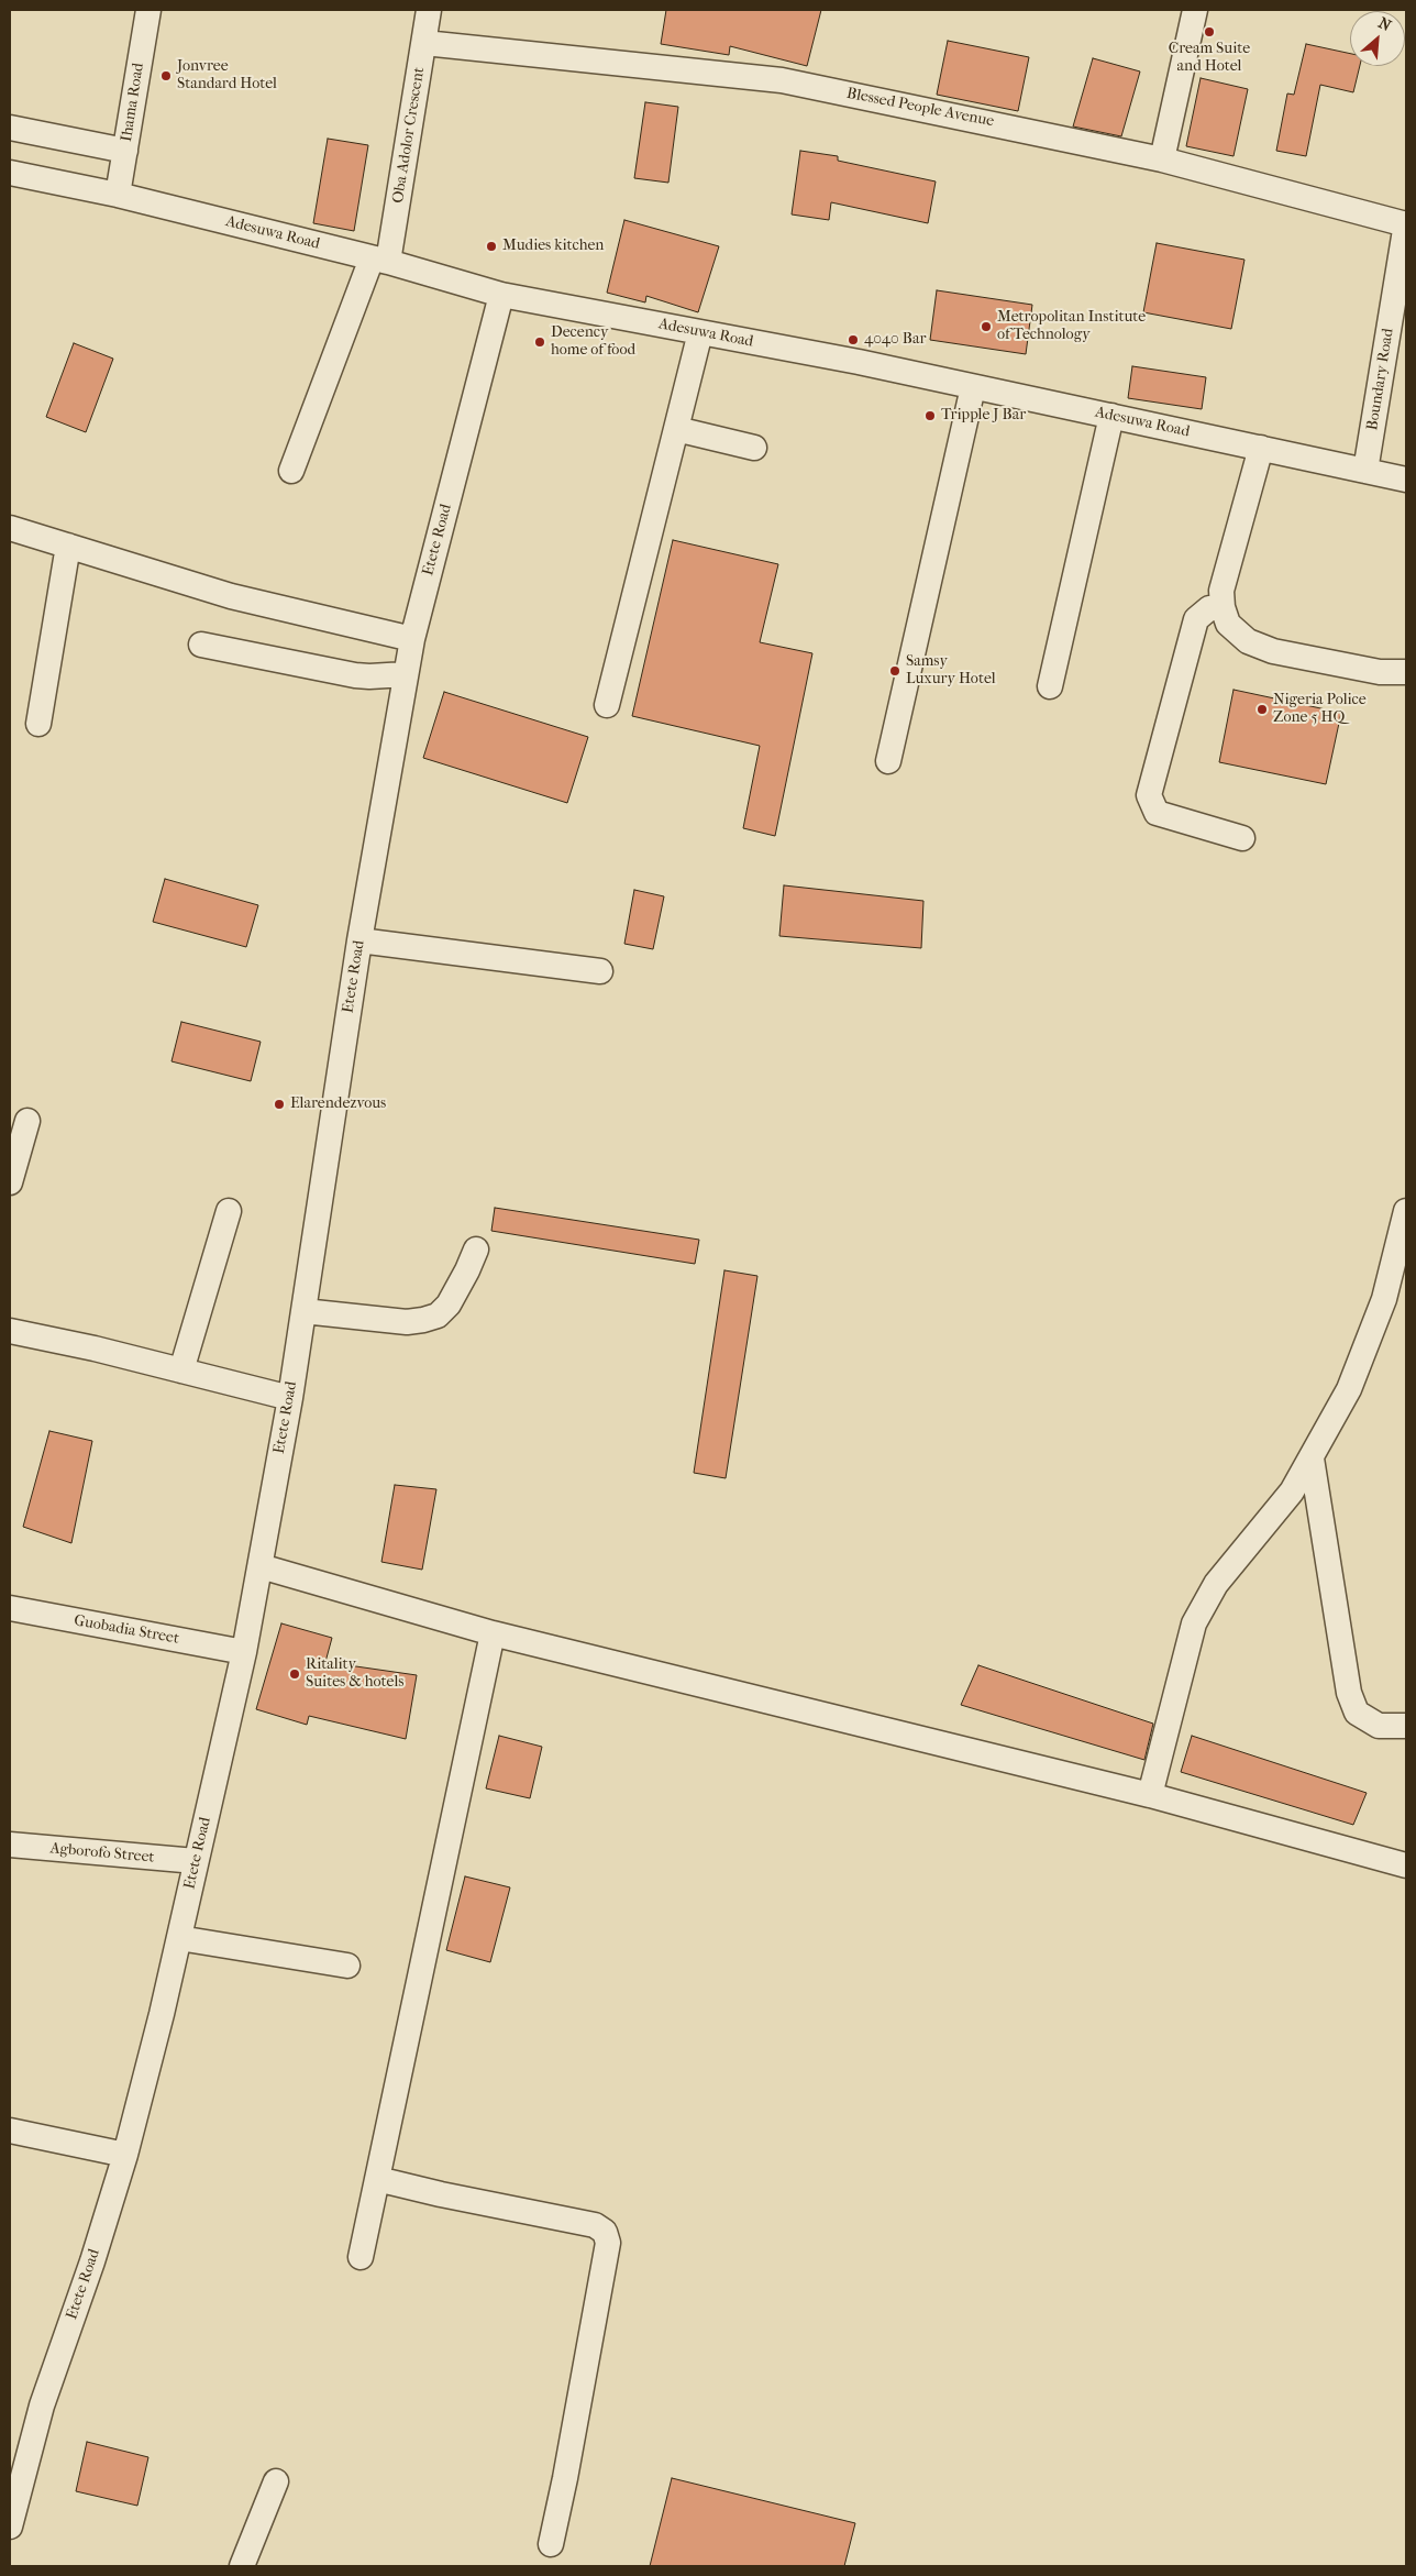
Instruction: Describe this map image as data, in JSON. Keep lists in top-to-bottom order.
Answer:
{
  "streets": {
    "street": [
      "Ihama Road",
      "Blessed People Avenue",
      "Oba Adolor Crescent",
      "Adesuwa Road",
      "Boundary Road",
      "Etete Road",
      "Guobadia Street",
      "Agborofo Street"
    ]
  },
  "crossings": [
    ["Ihama Road", "Adesuwa Road"],
    ["Blessed People Avenue", "Oba Adolor Crescent"],
    ["Blessed People Avenue", "Boundary Road"],
    ["Oba Adolor Crescent", "Adesuwa Road"],
    ["Adesuwa Road", "Boundary Road"],
    ["Adesuwa Road", "Etete Road"],
    ["Etete Road", "Guobadia Street"],
    ["Etete Road", "Agborofo Street"]
  ],
  "places": [
    "Cream Suite and Hotel",
    "Jonvree Standard Hotel",
    "Mudies kitchen",
    "Metropolitan Institute of Technology",
    "4040 Bar",
    "Decency home of food",
    "Tripple J Bar",
    "Samsy Luxury Hotel",
    "Nigeria Police Zone 5 HQ",
    "Elarendezvous",
    "Ritality Suites & hotels"
  ],
  "north": "top right"
}
